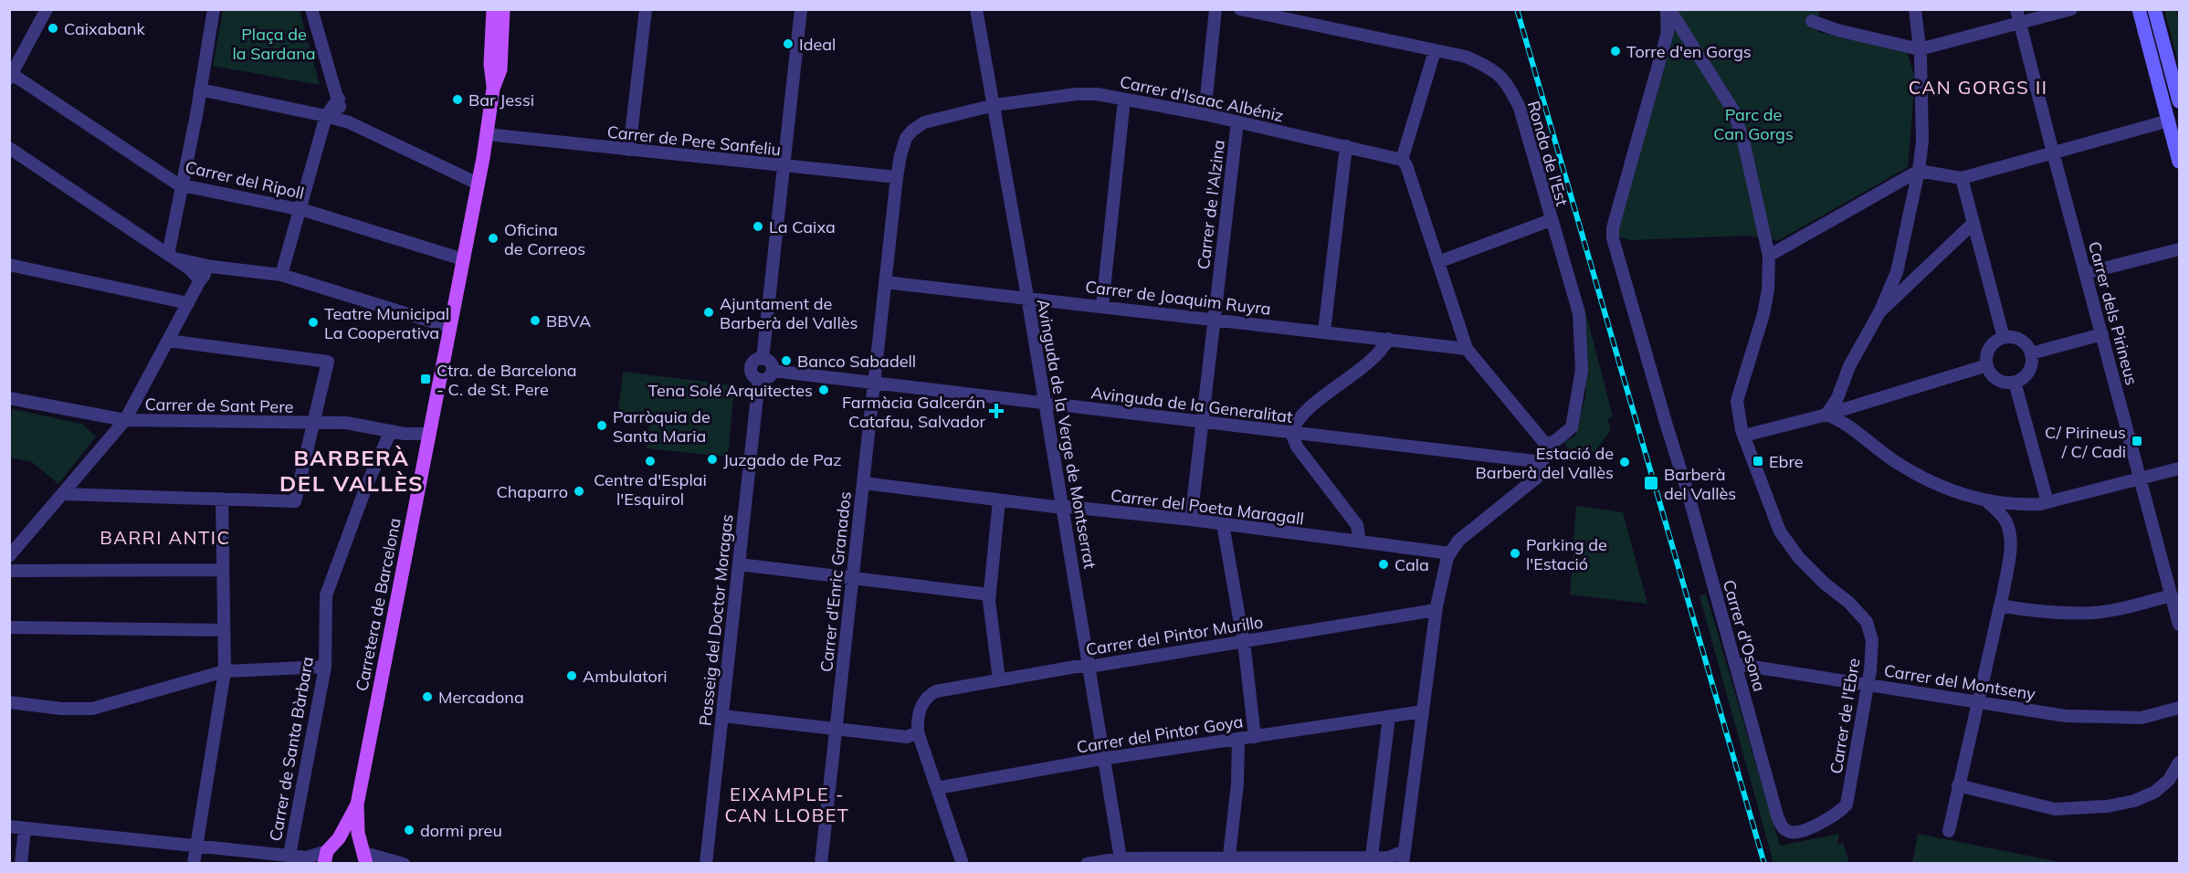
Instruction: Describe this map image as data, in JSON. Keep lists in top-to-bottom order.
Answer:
{
  "streets": {
    "main road": ["Carretera de Barcelona"],
    "street": [
      "Carrer d'Isaac Albéniz",
      "Carrer de Pere Sanfeliu",
      "Ronda de l'Est",
      "Carrer del Ripoll",
      "Carrer de l'Alzina",
      "Carrer de Joaquim Ruyra",
      "Carrer dels Pirineus",
      "Avinguda de la Generalitat",
      "Carrer de Sant Pere",
      "Avinguda de la Verge de Montserrat",
      "Carrer del Poeta Maragall",
      "Carrer d'Enric Granados",
      "Passeig del Doctor Moragas",
      "Carrer del Pintor Murillo",
      "Carrer d'Osona",
      "Carrer del Montseny",
      "Carrer de l'Ebre",
      "Carrer del Pintor Goya",
      "Carrer de Santa Bàrbara"
    ]
  },
  "crossings": [
    ["Carrer d'Isaac Albéniz", "Carrer de l'Alzina"],
    ["Carrer d'Isaac Albéniz", "Avinguda de la Verge de Montserrat"],
    ["Carrer d'Isaac Albéniz", "Carrer d'Enric Granados"],
    ["Carrer de Pere Sanfeliu", "Carrer d'Enric Granados"],
    ["Carrer de Pere Sanfeliu", "Carretera de Barcelona"],
    ["Carrer de Pere Sanfeliu", "Passeig del Doctor Moragas"],
    ["Carrer del Ripoll", "Carretera de Barcelona"],
    ["Carrer de l'Alzina", "Carrer de Joaquim Ruyra"],
    ["Carrer de l'Alzina", "Avinguda de la Generalitat"],
    ["Carrer de l'Alzina", "Carrer del Poeta Maragall"],
    ["Carrer de Joaquim Ruyra", "Avinguda de la Verge de Montserrat"],
    ["Carrer de Joaquim Ruyra", "Carrer d'Enric Granados"],
    ["Avinguda de la Generalitat", "Avinguda de la Verge de Montserrat"],
    ["Avinguda de la Generalitat", "Carrer d'Enric Granados"],
    ["Avinguda de la Generalitat", "Passeig del Doctor Moragas"],
    ["Carrer de Sant Pere", "Carretera de Barcelona"],
    ["Carrer de Sant Pere", "Carrer de Santa Bàrbara"],
    ["Avinguda de la Verge de Montserrat", "Carrer del Poeta Maragall"],
    ["Avinguda de la Verge de Montserrat", "Carrer d'Enric Granados"],
    ["Avinguda de la Verge de Montserrat", "Carrer del Pintor Murillo"],
    ["Avinguda de la Verge de Montserrat", "Carrer del Pintor Goya"],
    ["Carrer del Poeta Maragall", "Carrer d'Enric Granados"],
    ["Carrer d'Osona", "Carrer del Montseny"],
    ["Carrer d'Osona", "Carrer de l'Ebre"],
    ["Carrer del Montseny", "Carrer de l'Ebre"]
  ],
  "districts": [
    "CAN GORGS II",
    "BARBERÀ DEL VALLÈS",
    "BARRI ANTIC",
    "EIXAMPLE - CAN LLOBET"
  ],
  "parks": ["Plaça de la Sardana", "Parc de Can Gorgs"],
  "places": {
    "other": [
      "Caixabank",
      "Ideal",
      "Torre d'en Gorgs",
      "Bar Jessi",
      "La Caixa",
      "Oficina de Correos",
      "Ajuntament de Barberà del Vallès",
      "BBVA",
      "Teatre Municipal La Cooperativa",
      "Banco Sabadell",
      "Tena Solé Arquitectes",
      "Parròquia de Santa Maria",
      "Juzgado de Paz",
      "Centre d'Esplai l'Esquirol",
      "Estació de Barberà del Vallès",
      "Chaparro",
      "Parking de l'Estació",
      "Cala",
      "Ambulatori",
      "Mercadona",
      "dormi preu"
    ],
    "transit": [
      "Ctra. de Barcelona - C. de St. Pere",
      "C/ Pirineus / C/ Cadi",
      "Ebre",
      "Barberà del Vallès"
    ],
    "health": ["Farmàcia Galcerán Catafau, Salvador"]
  }
}
